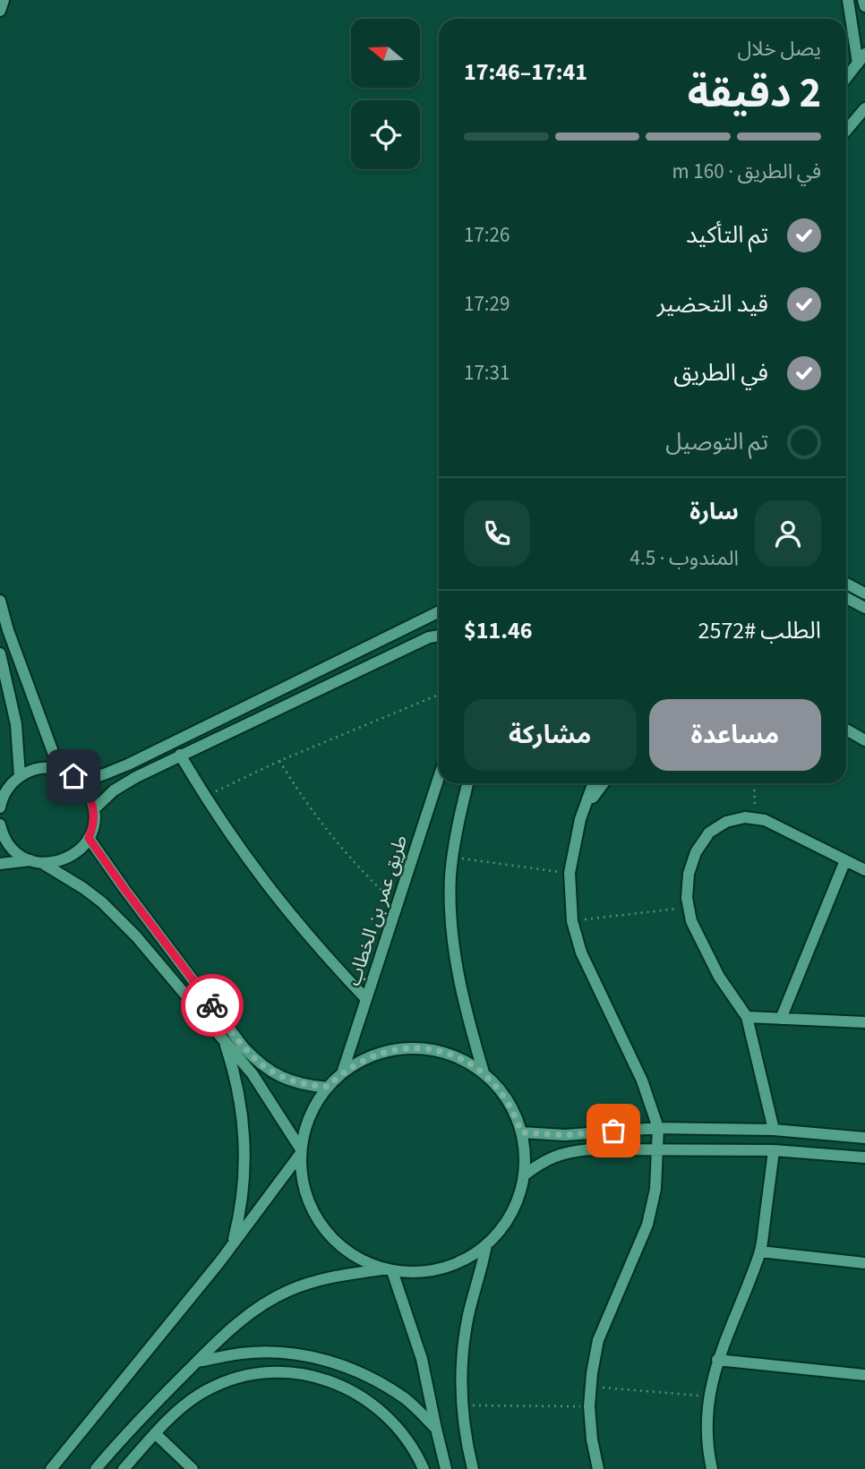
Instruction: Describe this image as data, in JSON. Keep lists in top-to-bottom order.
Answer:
{
  "streets": {
    "street": ["طريق عمر بن الخطاب"]
  },
  "north": "left",
  "page": {
    "heading": ["2 دقيقة", "يصل خلال", "17:41–17:46"],
    "panel": [
      "سارة",
      "المندوب · 4.5",
      "الطلب #2572",
      "$11.46"
    ],
    "bar": "في الطريق · 160 m",
    "list": [
      ["تم التأكيد", "17:26"],
      ["قيد التحضير", "17:29"],
      ["في الطريق", "17:31"],
      "تم التوصيل"
    ],
    "buttons": ["مساعدة", "مشاركة"]
  }
}
